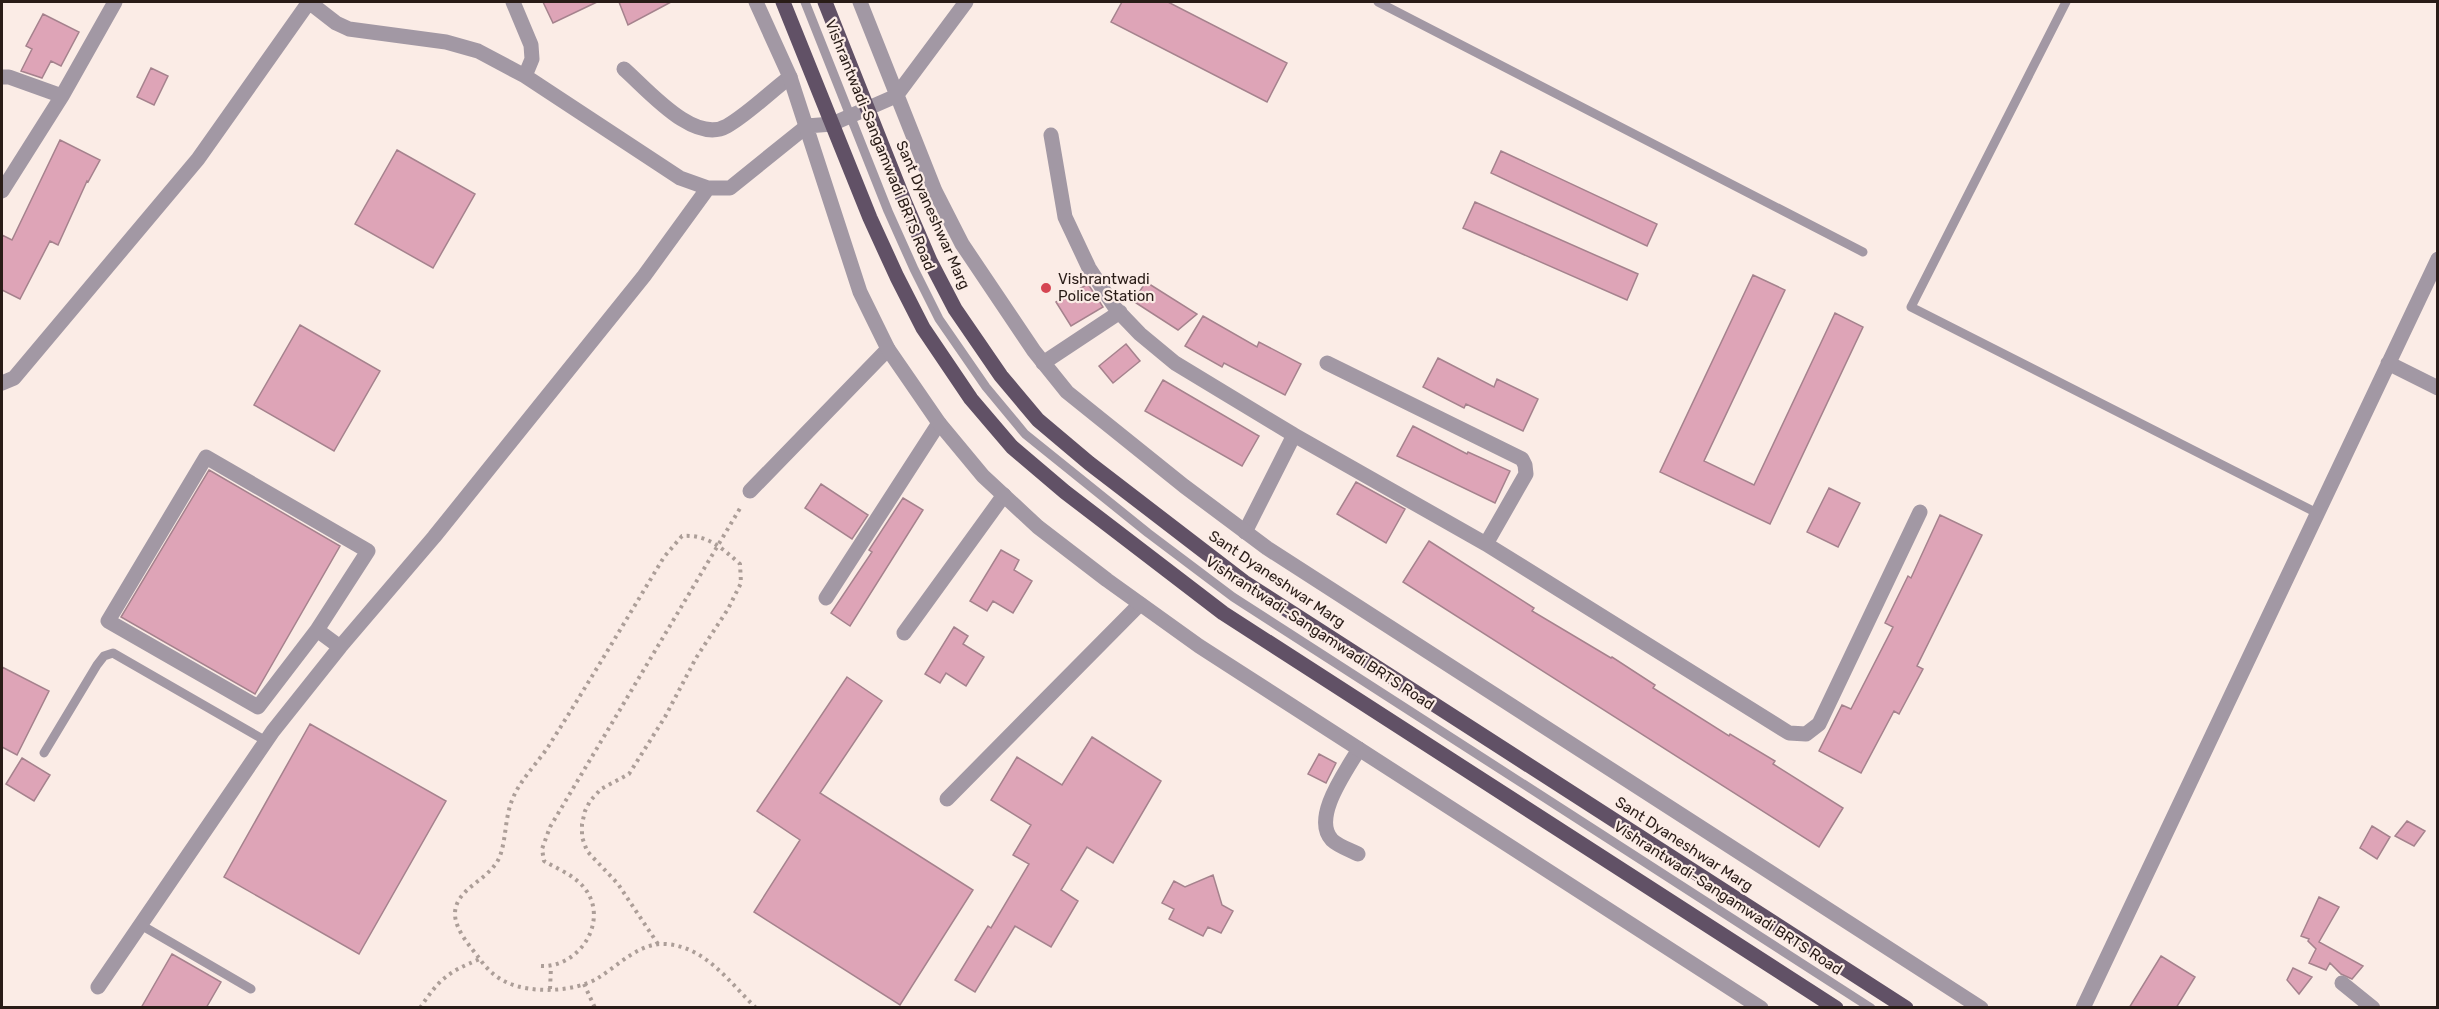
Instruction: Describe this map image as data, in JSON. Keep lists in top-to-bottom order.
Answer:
{
  "streets": {
    "main road": ["Sant Dyaneshwar Marg"],
    "lane": ["Vishrantwadi-Sangamwadi BRTS Road"]
  },
  "places": ["Vishrantwadi Police Station"]
}
